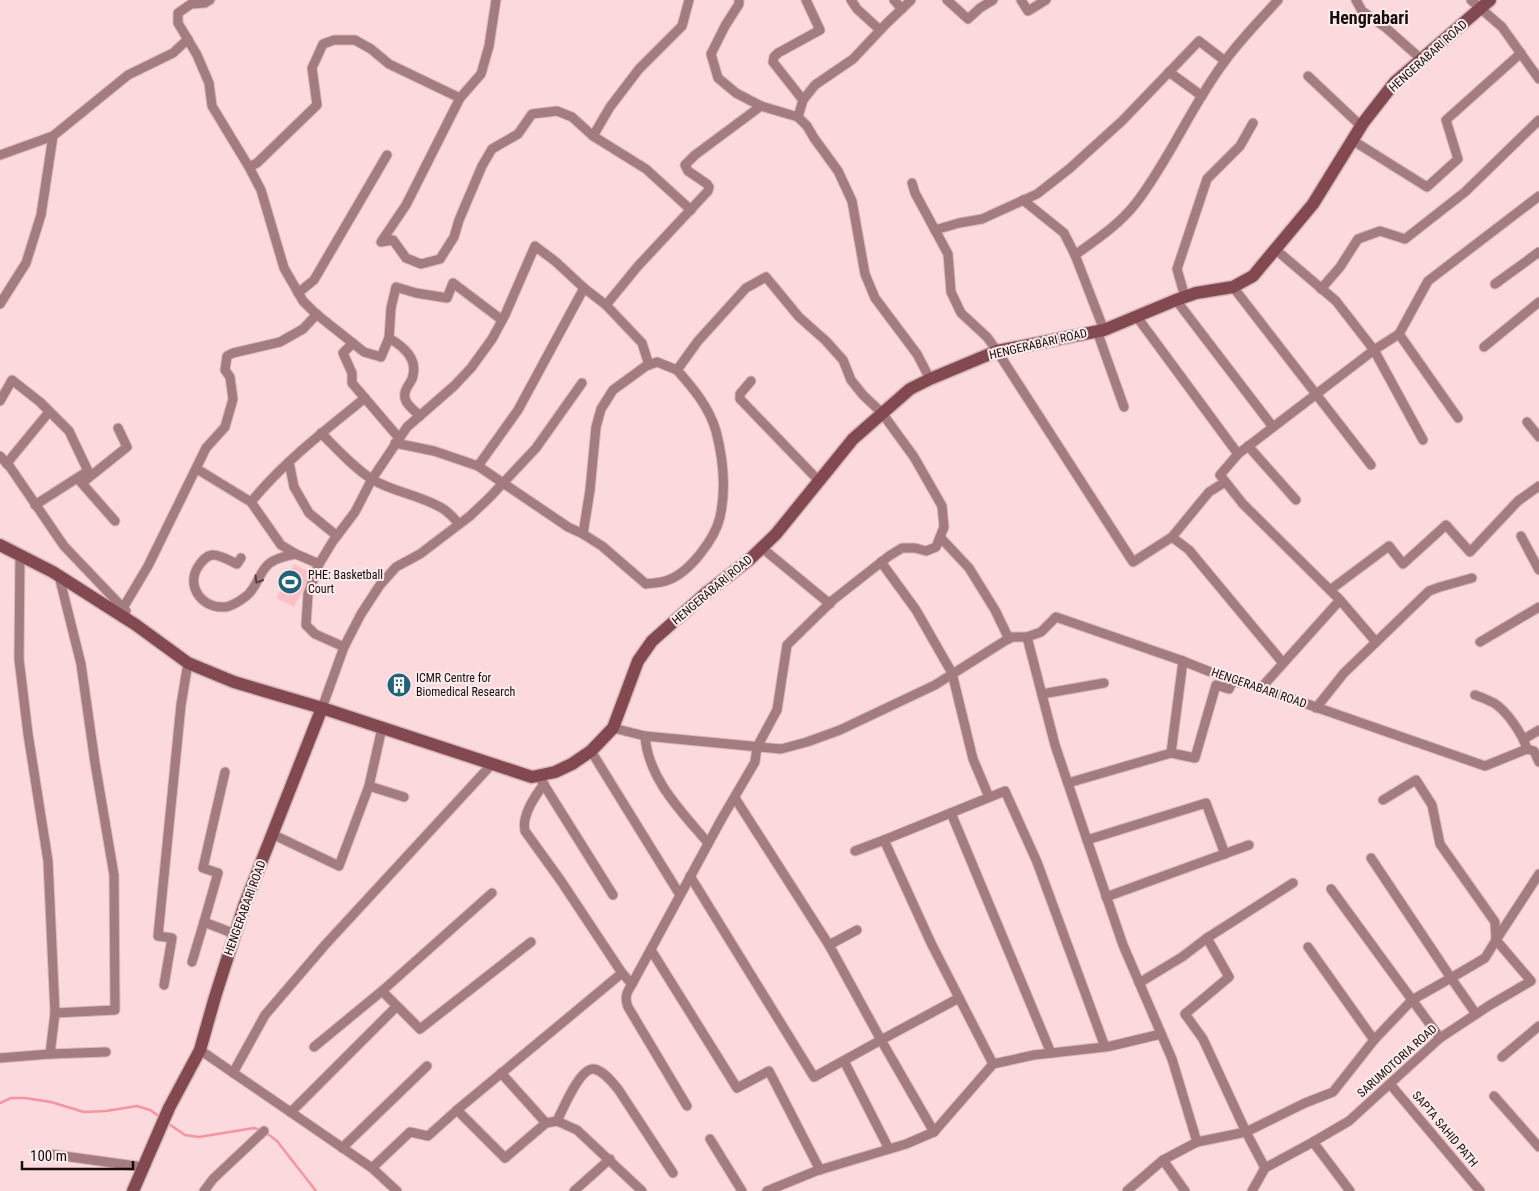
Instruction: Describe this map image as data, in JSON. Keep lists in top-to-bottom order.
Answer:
{
  "streets": {
    "main road": ["HENGERABARI ROAD"],
    "street": ["SARUMOTORIA ROAD", "SAPTA SAHID PATH"]
  },
  "crossings": [
    ["SARUMOTORIA ROAD", "SAPTA SAHID PATH"]
  ],
  "districts": ["Hengrabari"],
  "places": {
    "sports": ["PHE: Basketball Court"],
    "building": ["ICMR Centre for Biomedical Research"]
  },
  "scale_bar": "100 m"
}
